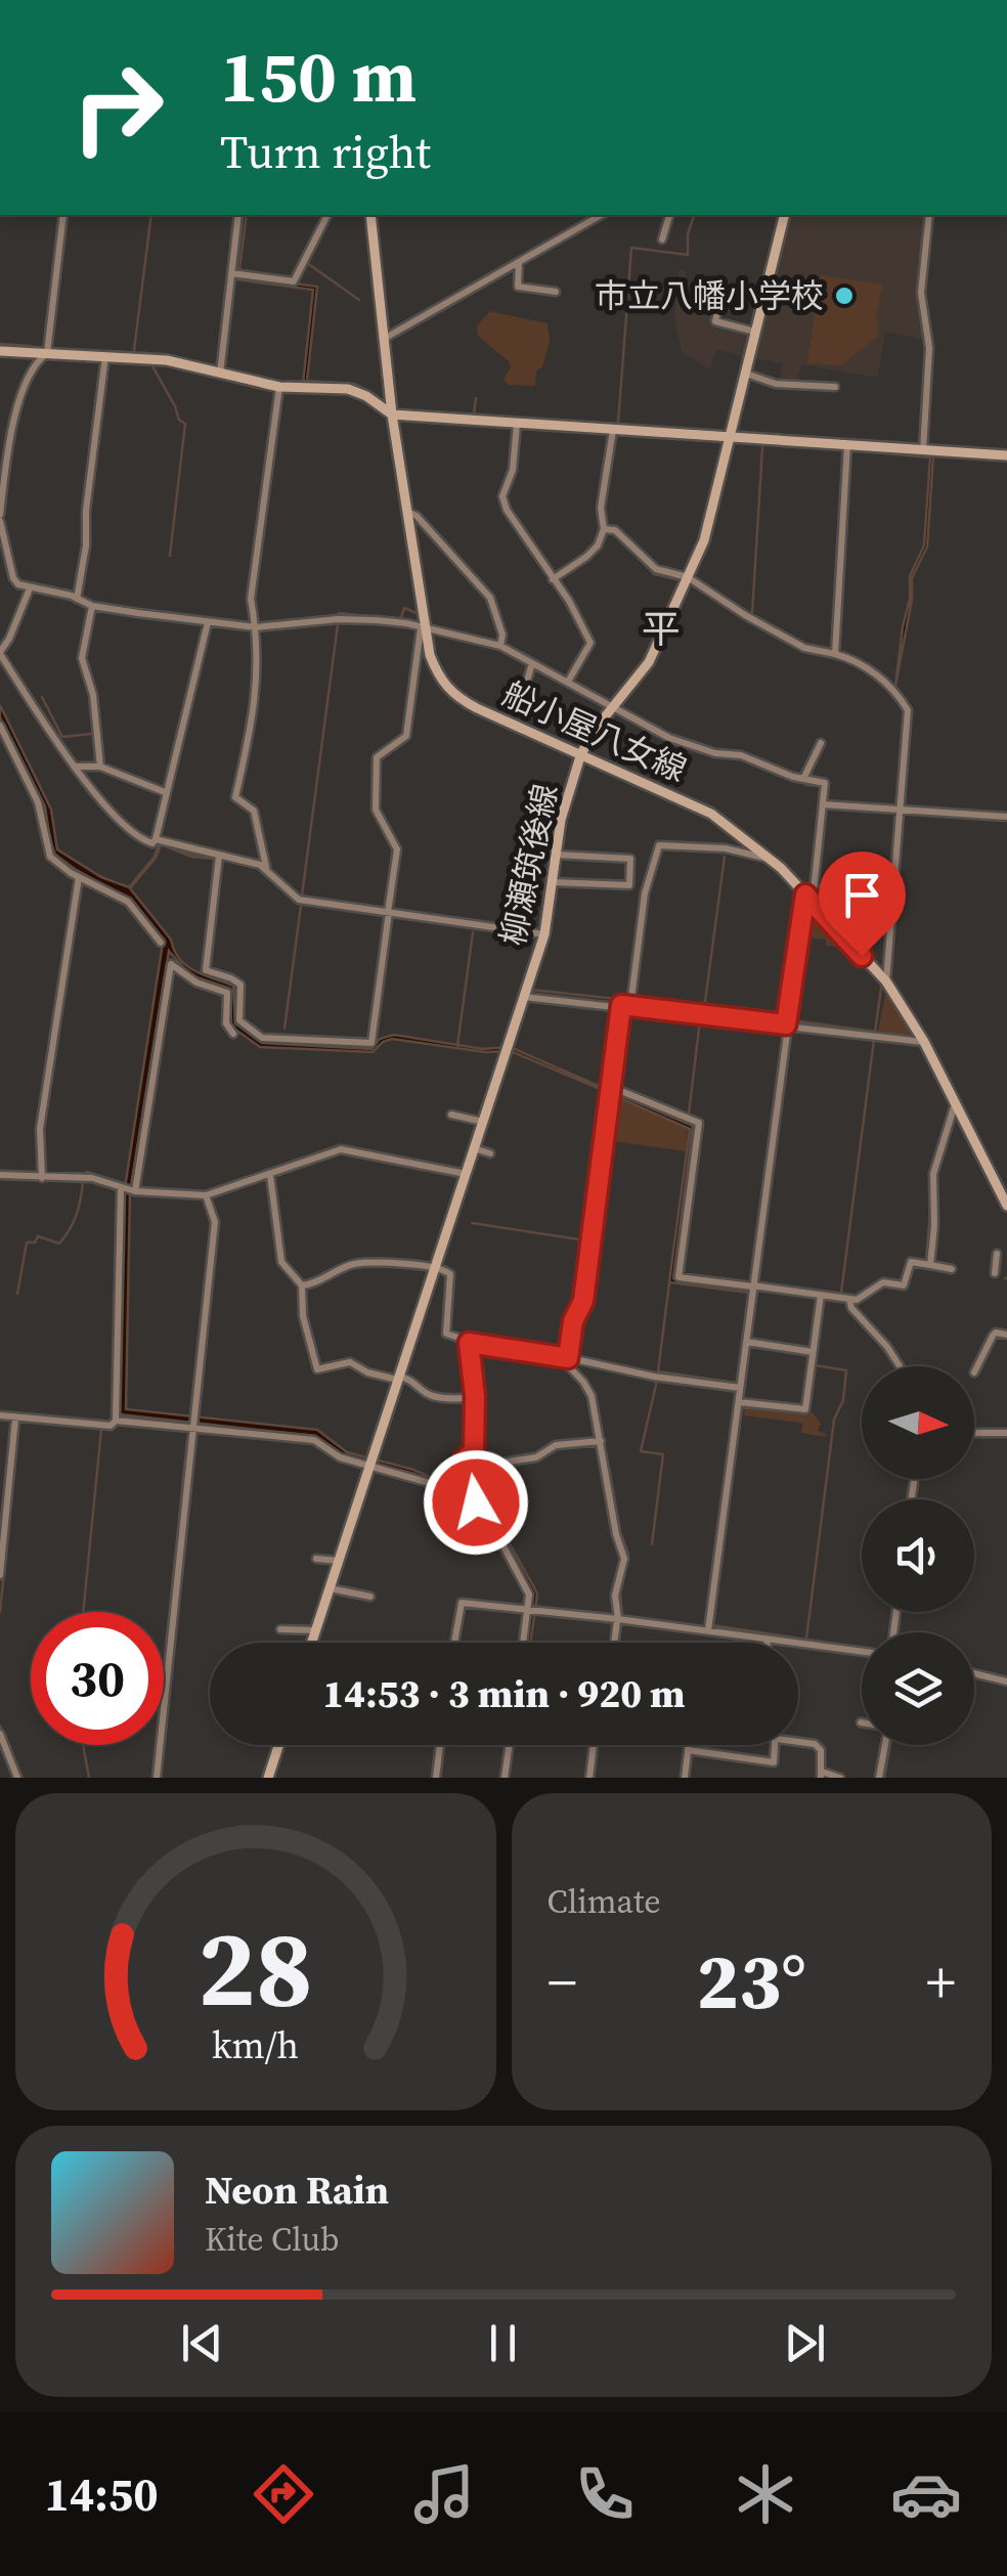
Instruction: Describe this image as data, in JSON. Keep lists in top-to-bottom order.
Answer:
{
  "streets": {
    "main road": ["船小屋八女線", "柳瀬筑後線"]
  },
  "crossings": [
    ["船小屋八女線", "柳瀬筑後線"]
  ],
  "districts": ["平"],
  "places": ["市立八幡小学校"],
  "north": "right",
  "page": {
    "turn": ["150 m", "Turn right"],
    "limit": "30",
    "trip": "14:53 · 3 min · 920 m",
    "tile": "Climate",
    "heat": ["−", "23°", "+"],
    "song": ["Neon Rain", "Kite Club"],
    "tabs": "14:50",
    "gauge": ["28", "km/h"]
  }
}
